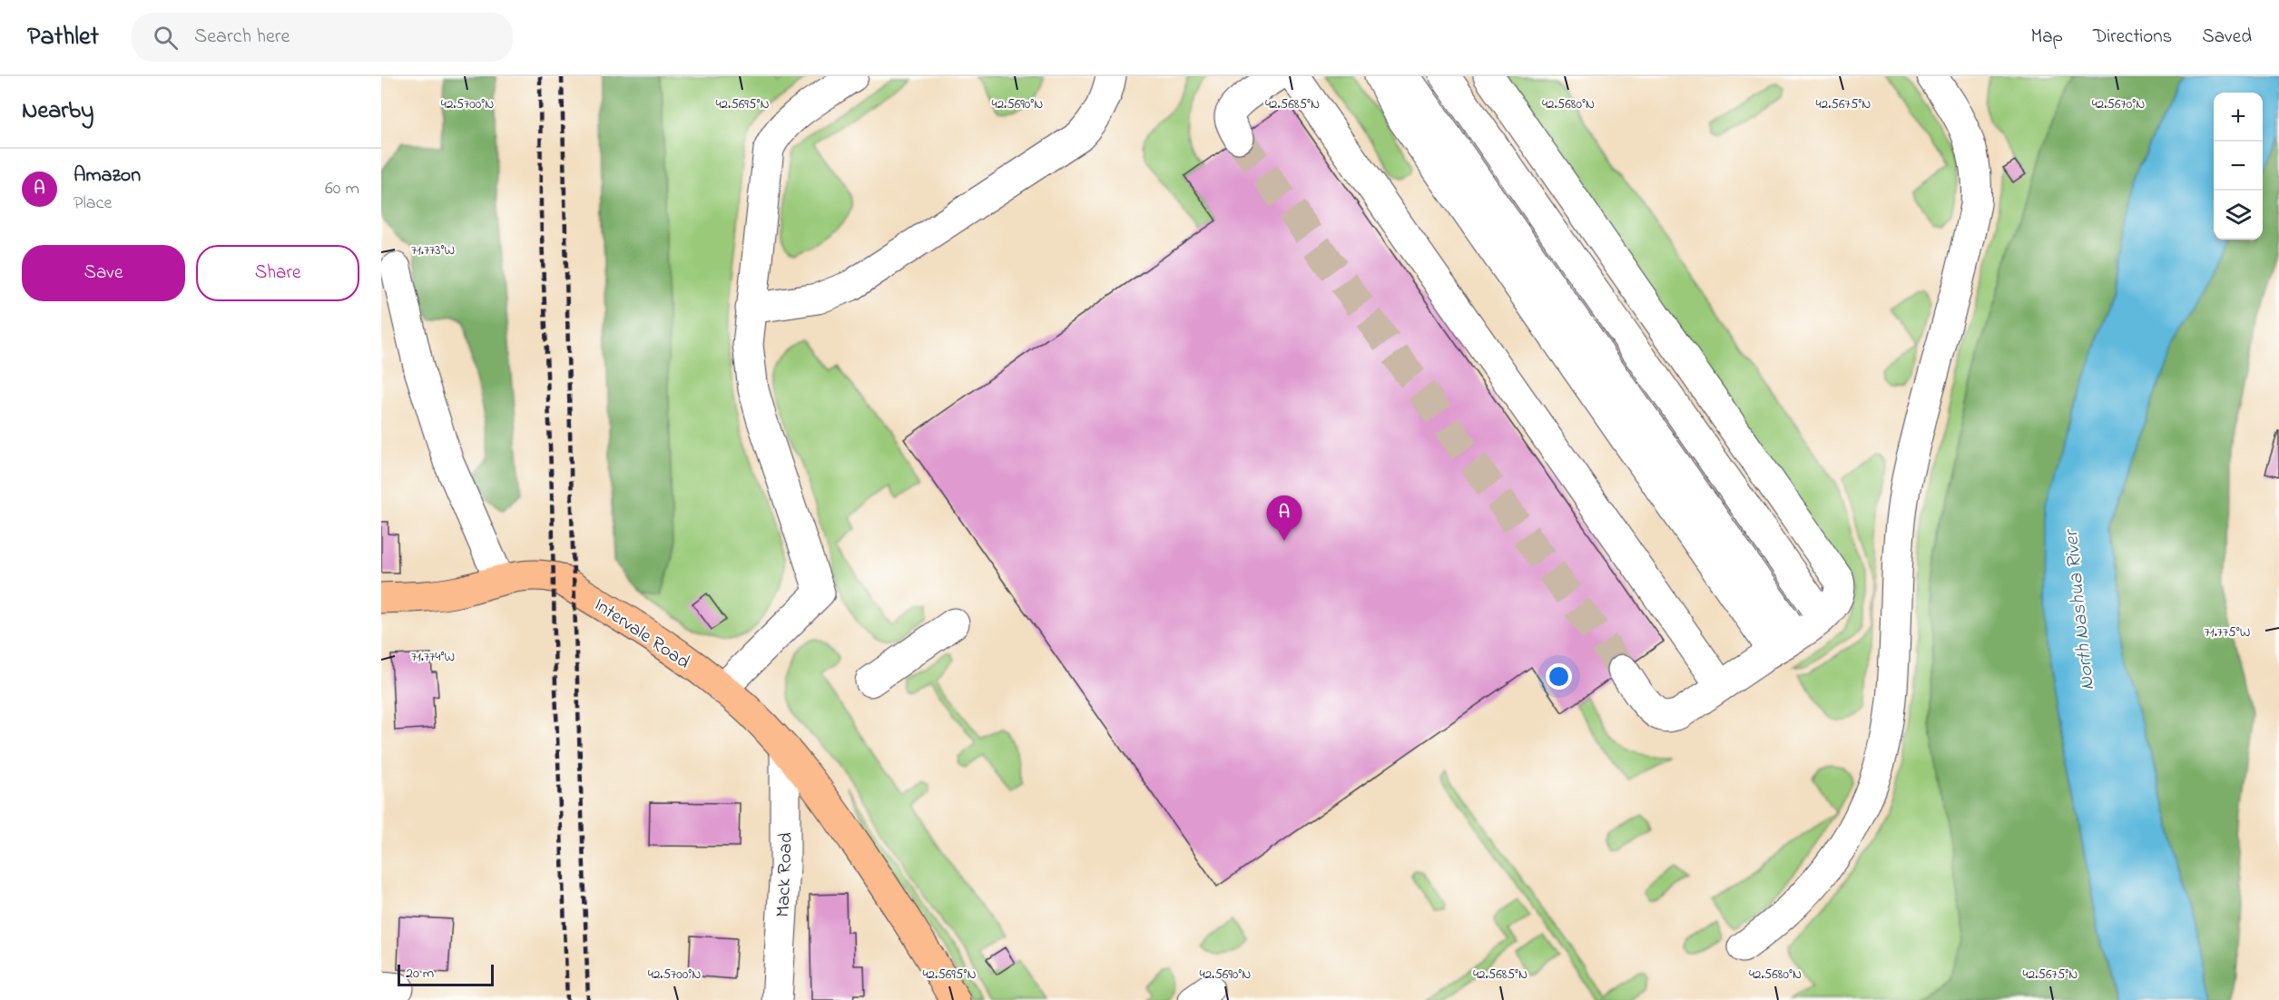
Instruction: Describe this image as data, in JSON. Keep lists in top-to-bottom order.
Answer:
{
  "streets": {
    "main road": ["Intervale Road"],
    "street": ["Mack Road"]
  },
  "crossings": [
    ["Intervale Road", "Mack Road"]
  ],
  "water": ["North Nashua River"],
  "scale_bar": "20 m",
  "page": {
    "header": "Pathlet",
    "search": "Search here",
    "nav": ["Map", "Directions", "Saved"],
    "heading": "Nearby",
    "map_buttons": ["+", "−"],
    "list": [
      {
        "mark": "A",
        "name": "Amazon",
        "note": "Place",
        "value": "60 m"
      }
    ],
    "buttons": ["Save", "Share"],
    "pins": "A",
    "scale": "20 m"
  },
  "coordinates": [
    "42.5700°N",
    "42.5695°N",
    "42.5690°N",
    "42.5685°N",
    "42.5680°N",
    "42.5675°N",
    "42.5670°N",
    "71.773°W",
    "71.775°W",
    "71.774°W"
  ]
}
